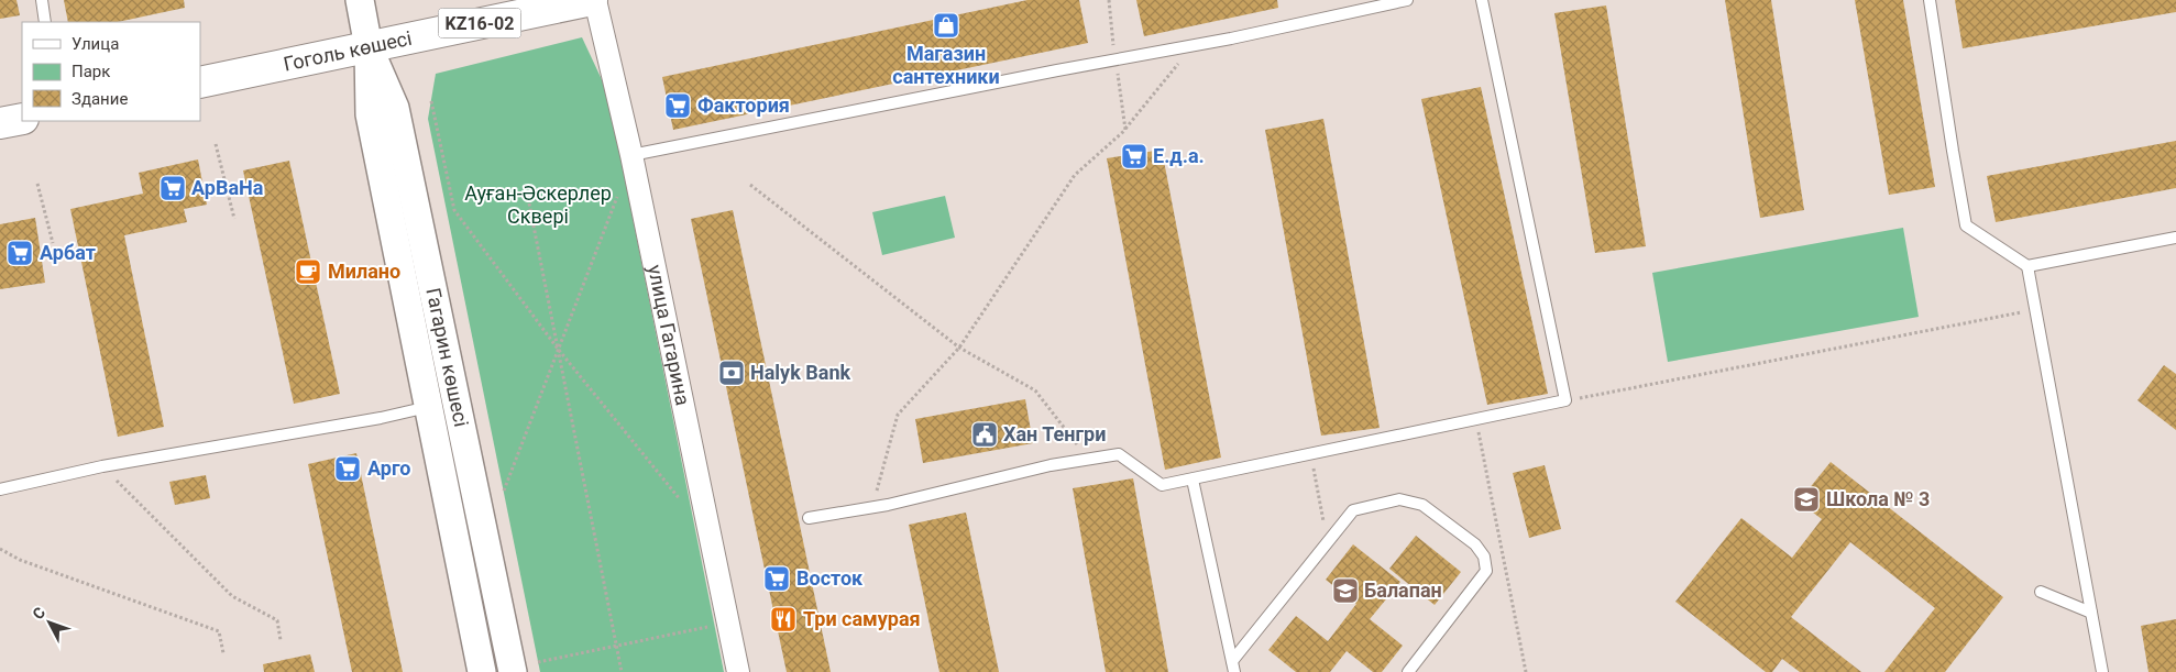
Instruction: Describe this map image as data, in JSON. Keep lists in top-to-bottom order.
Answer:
{
  "streets": {
    "main road": ["KZ16-02", "Гоголь көшесі"],
    "street": ["улица Гагарина", "Гагарин көшесі"]
  },
  "crossings": [
    ["Гоголь көшесі", "улица Гагарина"],
    ["Гоголь көшесі", "Гагарин көшесі"]
  ],
  "parks": ["Ауған-Әскерлер Сквері"],
  "places": {
    "shop": ["Магазин сантехники"],
    "supermarket": [
      "Фактория",
      "Е.д.а.",
      "АрВаНа",
      "Арбат",
      "Арго",
      "Восток"
    ],
    "cafe": ["Милано"],
    "bank": ["Halyk Bank"],
    "public building": ["Хан Тенгри"],
    "school or university": ["Школа № 3", "Балапан"],
    "restaurant": ["Три самурая"]
  },
  "legend": ["Улица", "Парк", "Здание"],
  "north": "top left"
}
